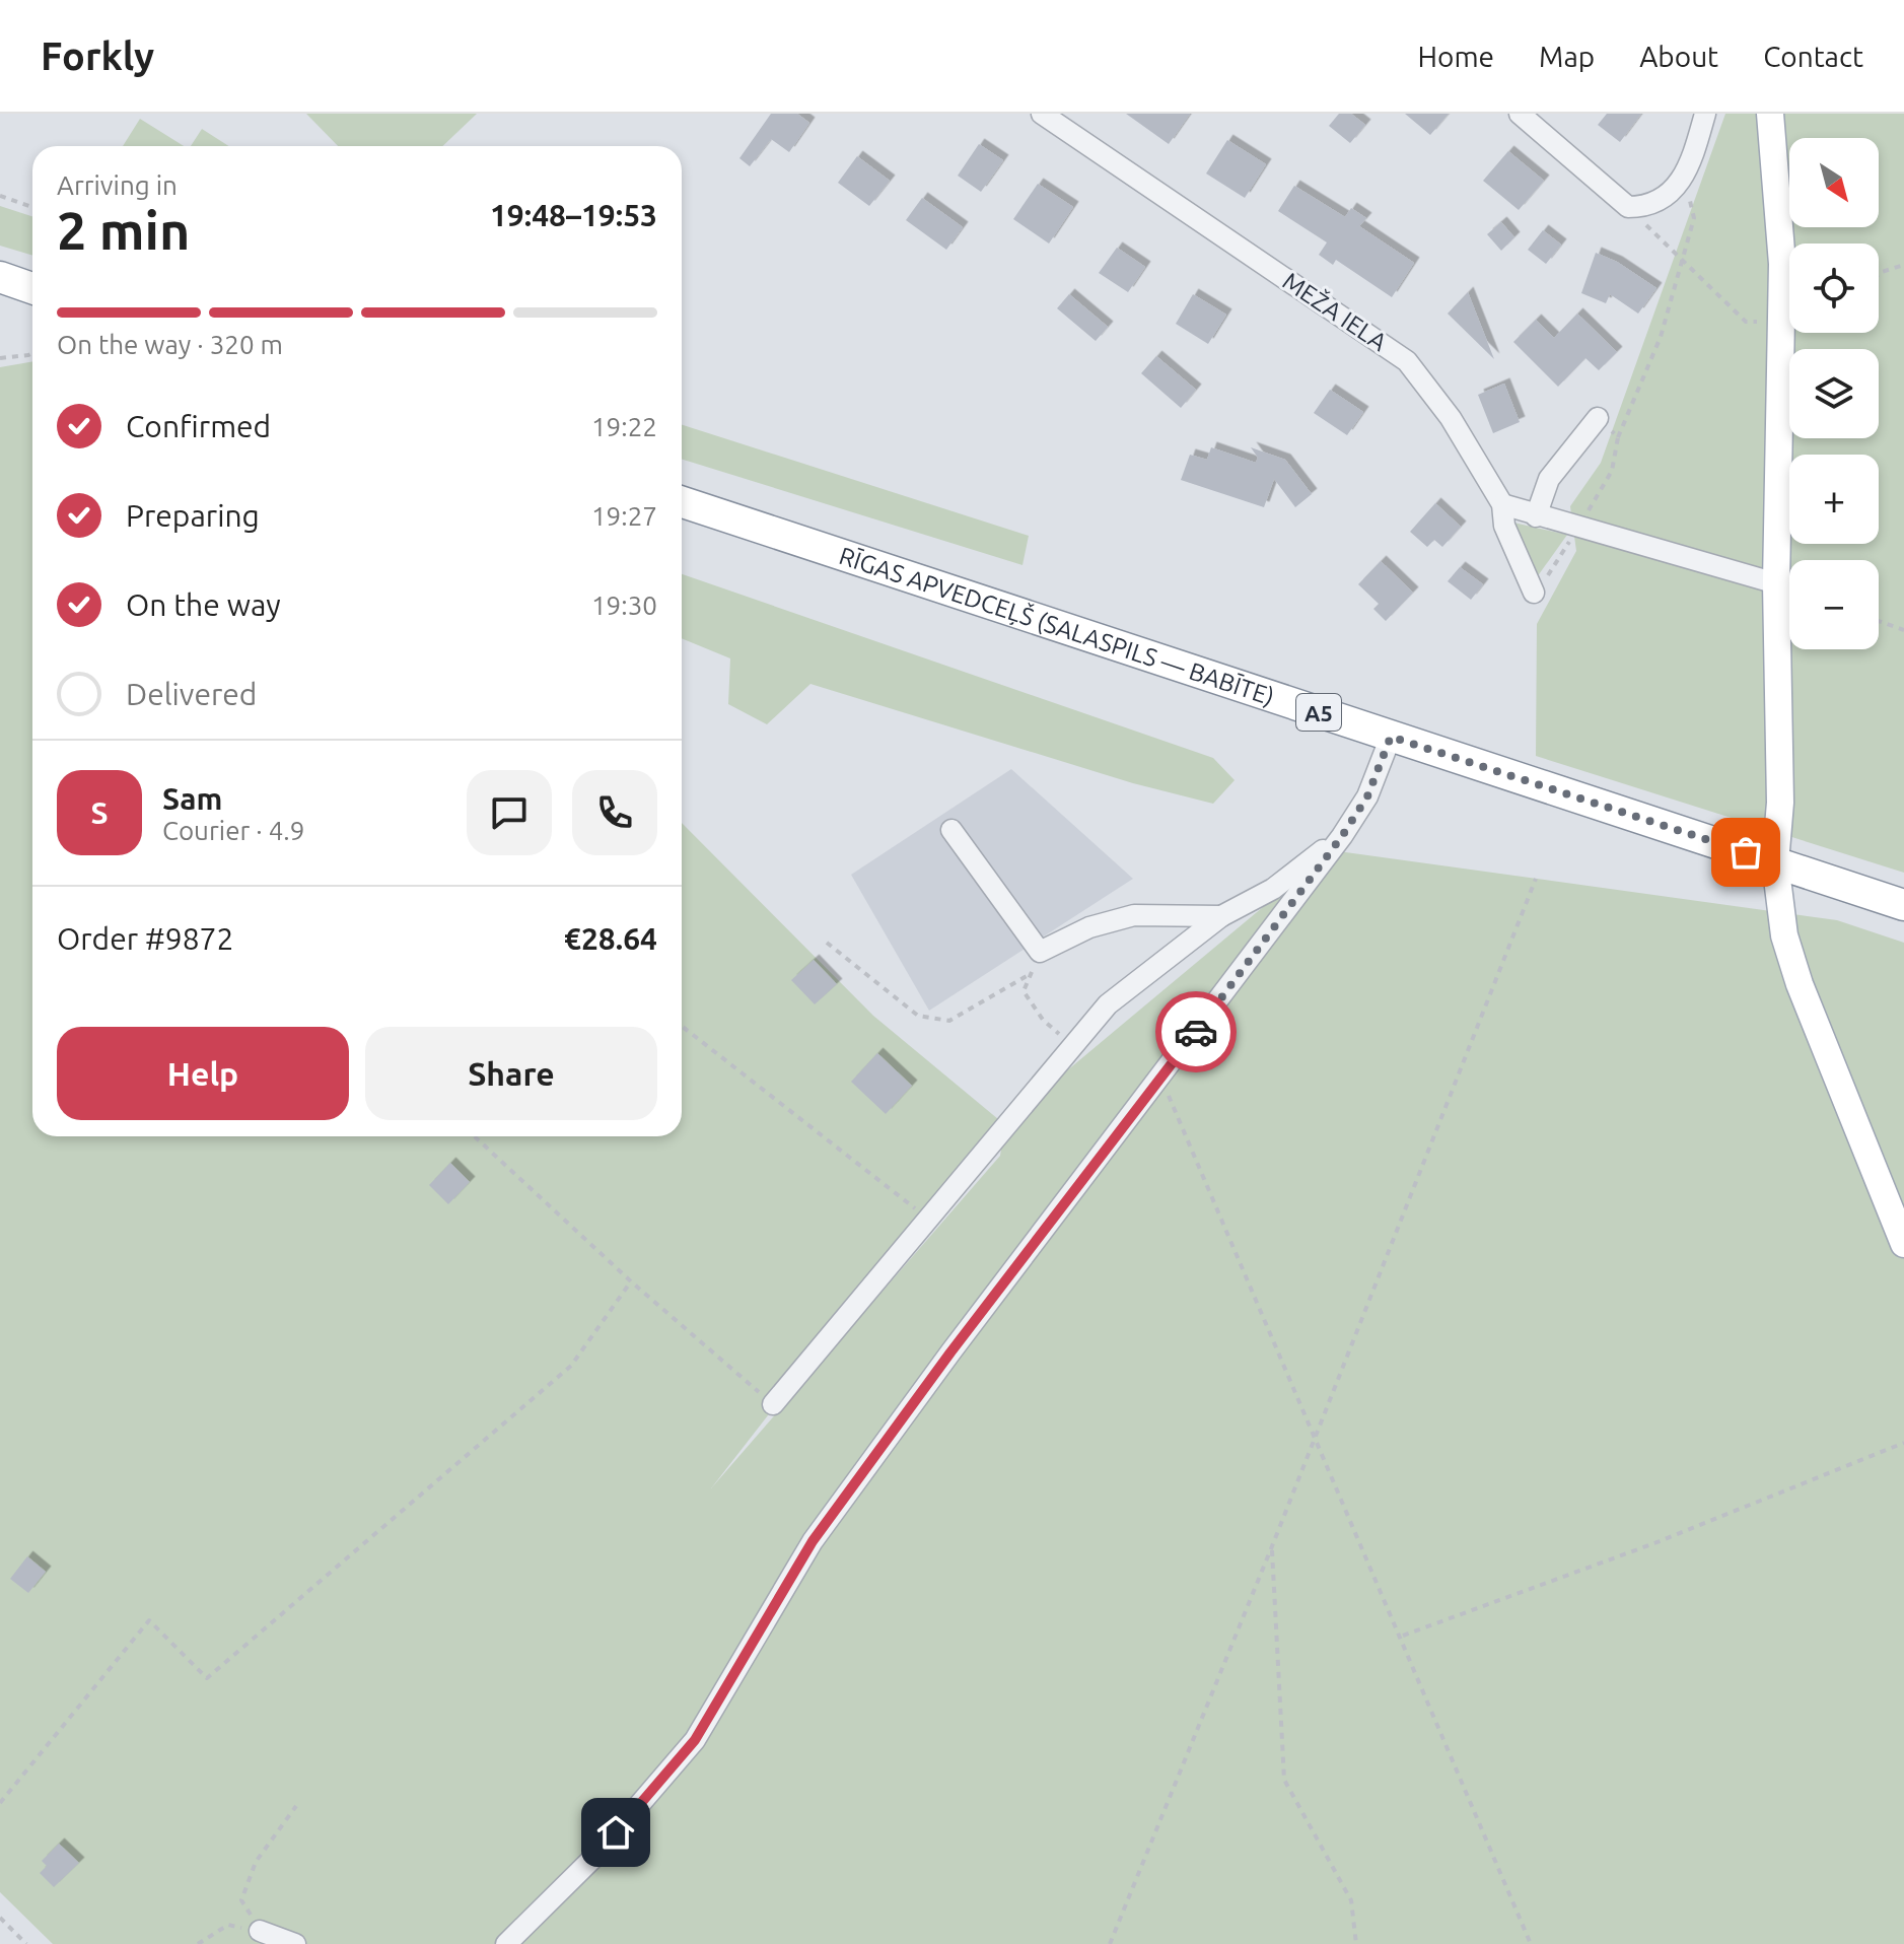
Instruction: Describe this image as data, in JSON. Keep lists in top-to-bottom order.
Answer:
{
  "streets": {
    "highway": ["RĪGAS APVEDCEĻŠ (SALASPILS — BABĪTE)", "A5"],
    "street": ["MEŽA IELA"]
  },
  "north": "bottom right",
  "page": {
    "header": "Forkly",
    "nav": [
      "Home",
      "Map",
      "About",
      "Contact"
    ],
    "map_buttons": ["+", "−"],
    "heading": ["2 min", "Arriving in", "19:48–19:53"],
    "panel": [
      "Sam",
      "Courier · 4.9",
      "Order #9872",
      "€28.64"
    ],
    "bar": "On the way · 320 m",
    "list": [
      ["Confirmed", "19:22"],
      ["Preparing", "19:27"],
      ["On the way", "19:30"],
      "Delivered"
    ],
    "round": "S",
    "buttons": ["Help", "Share"]
  }
}
